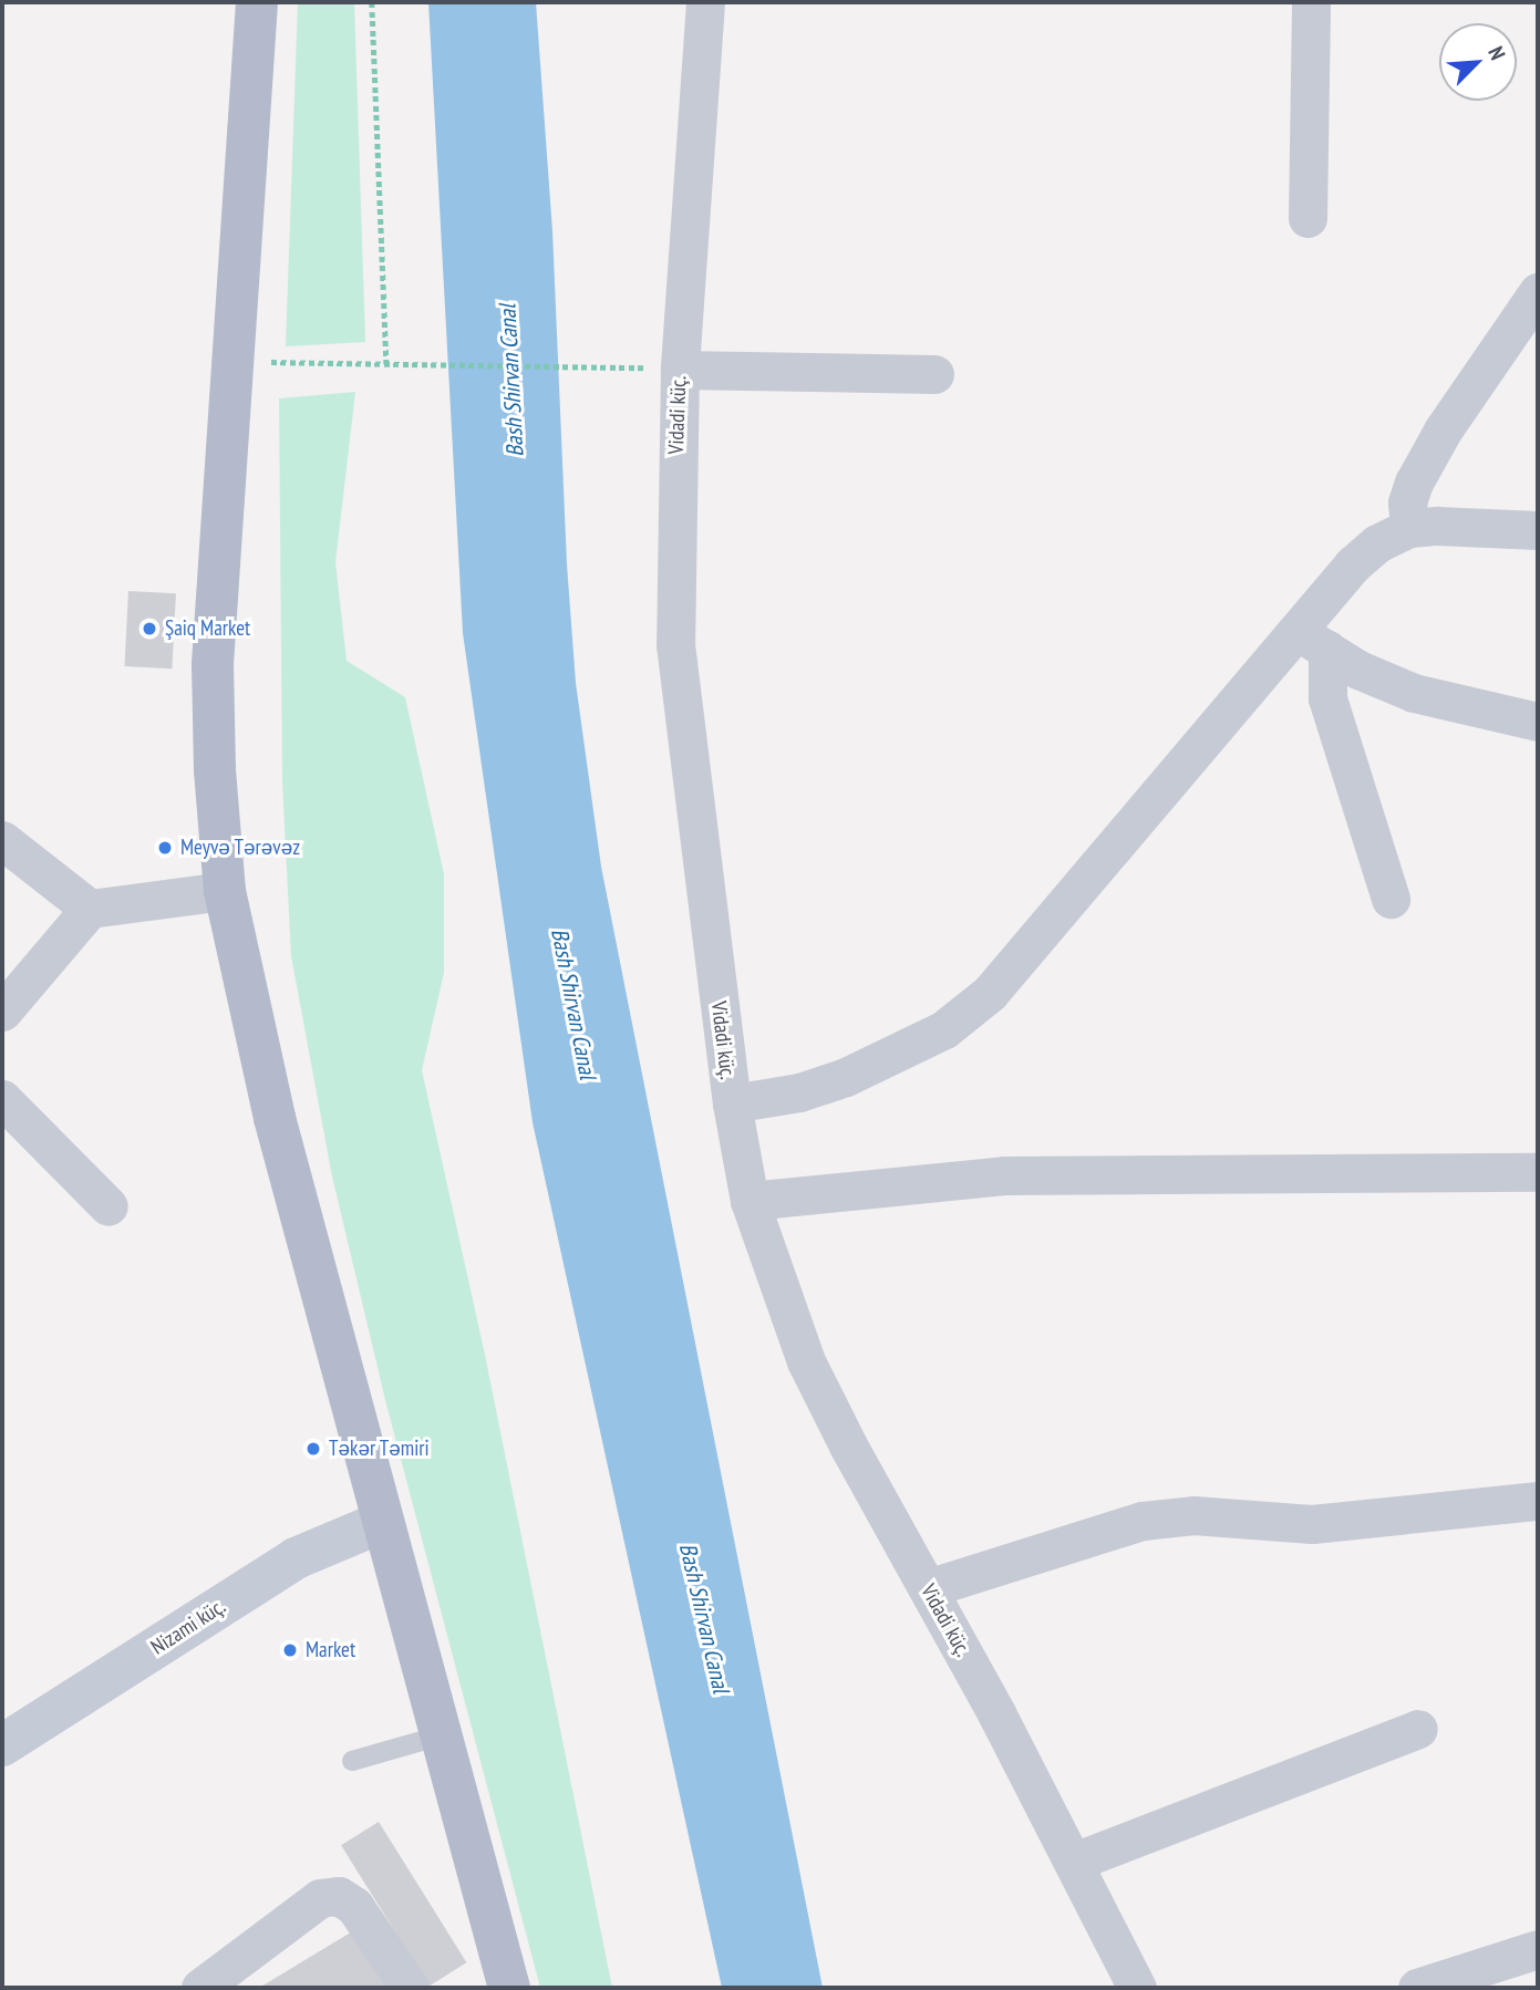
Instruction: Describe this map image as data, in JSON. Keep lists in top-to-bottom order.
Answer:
{
  "streets": {
    "main road": ["Nizami küç."],
    "street": ["Vidadi küç."]
  },
  "water": ["Bash Shirvan Canal"],
  "places": [
    "Şaiq Market",
    "Meyvə Tərəvəz",
    "Təkər Təmiri",
    "Market"
  ],
  "north": "top right"
}
